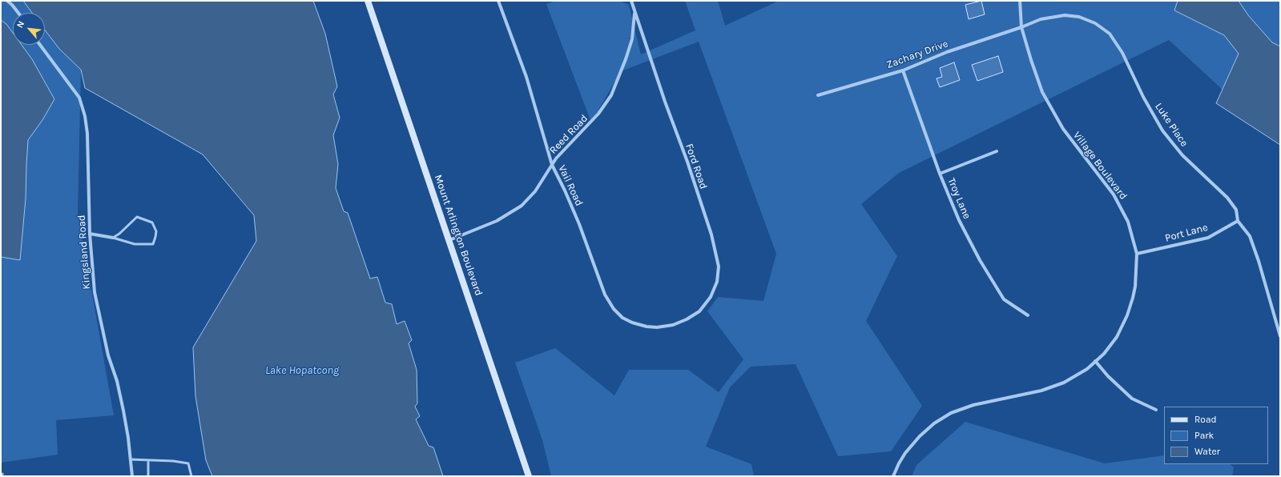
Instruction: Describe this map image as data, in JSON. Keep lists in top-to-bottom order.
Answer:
{
  "streets": {
    "main road": ["Mount Arlington Boulevard"],
    "street": [
      "Zachary Drive",
      "Luke Place",
      "Reed Road",
      "Village Boulevard",
      "Ford Road",
      "Vail Road",
      "Troy Lane",
      "Port Lane",
      "Kingsland Road"
    ]
  },
  "crossings": [
    ["Zachary Drive", "Luke Place"],
    ["Zachary Drive", "Village Boulevard"],
    ["Zachary Drive", "Troy Lane"],
    ["Luke Place", "Village Boulevard"],
    ["Luke Place", "Port Lane"],
    ["Reed Road", "Ford Road"],
    ["Reed Road", "Vail Road"],
    ["Reed Road", "Mount Arlington Boulevard"],
    ["Village Boulevard", "Port Lane"],
    ["Ford Road", "Vail Road"]
  ],
  "water": ["Lake Hopatcong"],
  "legend": ["Road", "Park", "Water"],
  "north": "top left"
}
